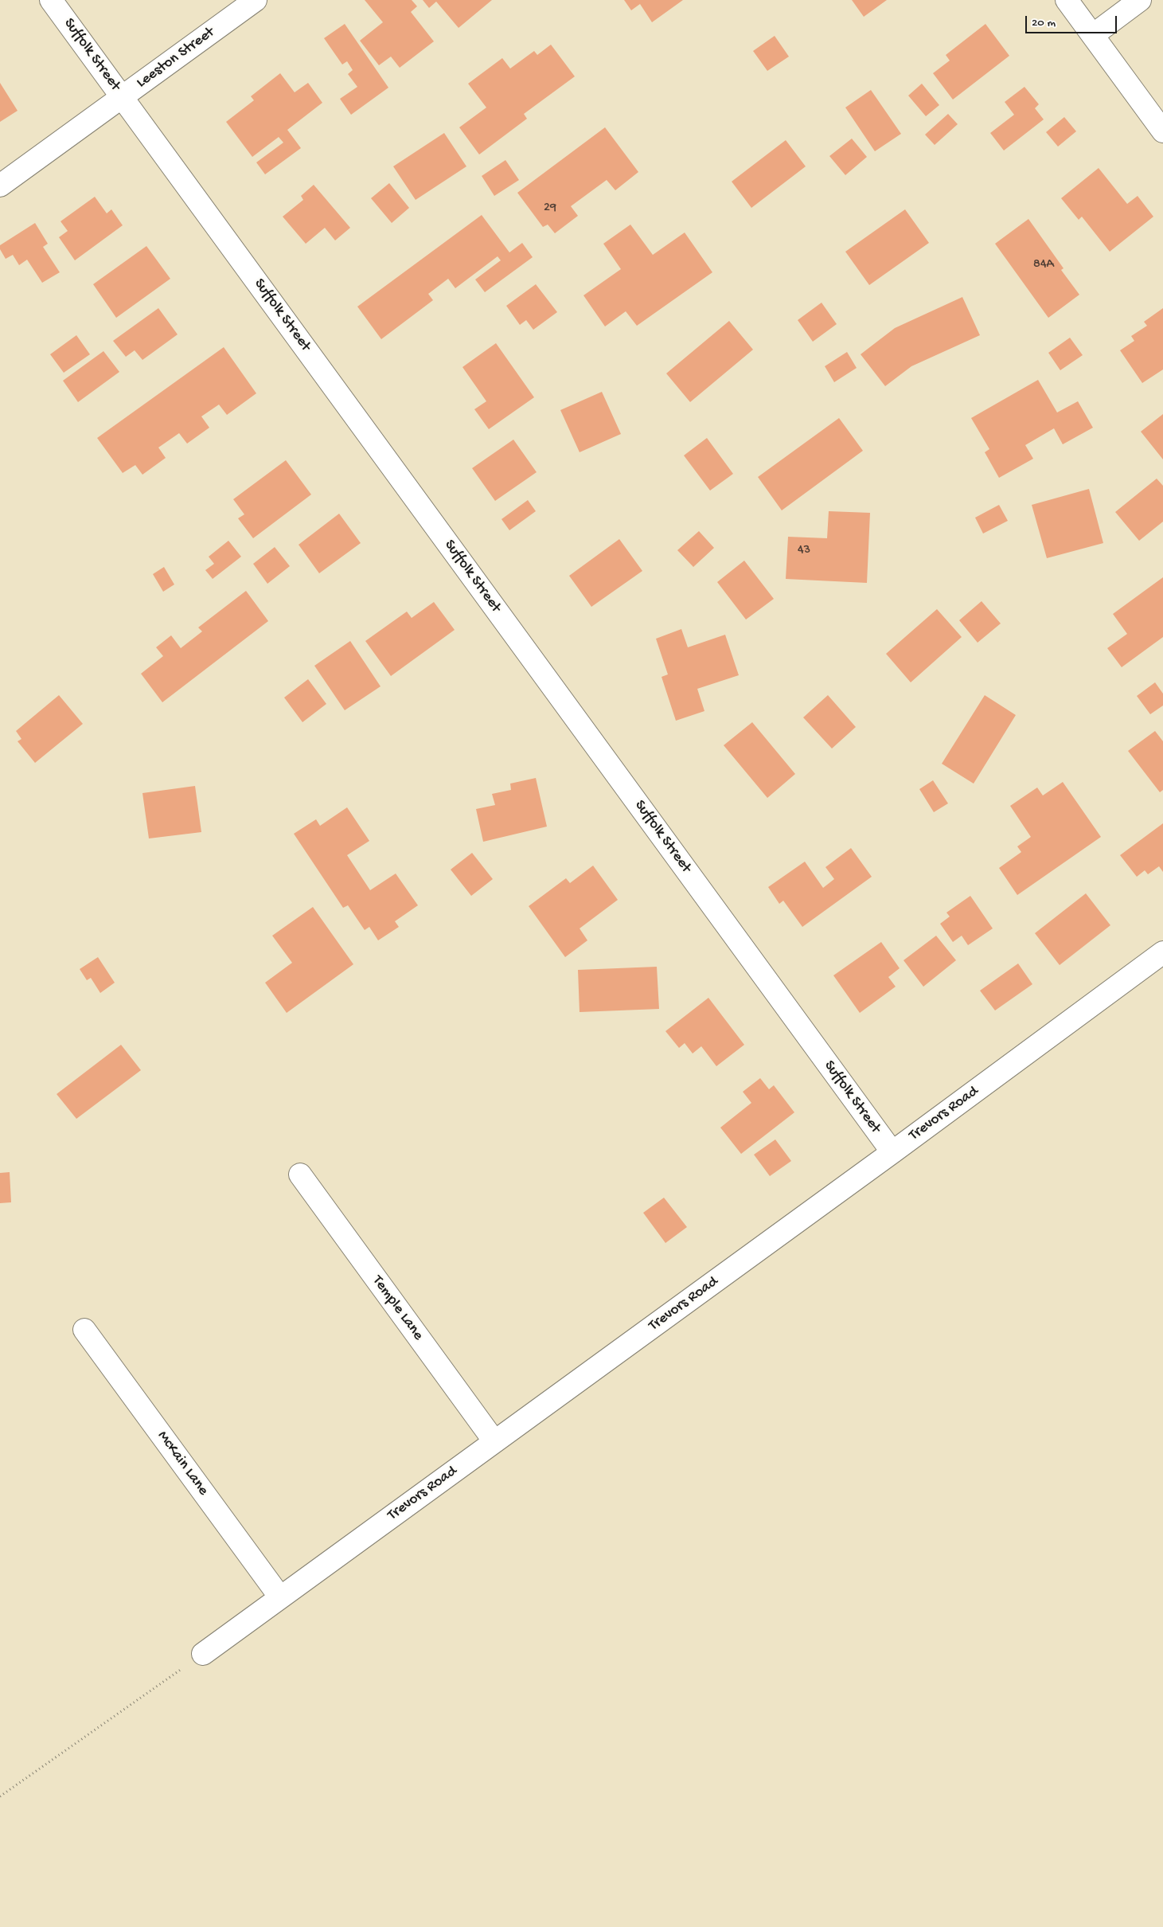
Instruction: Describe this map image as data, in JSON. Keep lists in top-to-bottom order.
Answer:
{
  "streets": {
    "street": [
      "Suffolk Street",
      "Leeston Street",
      "Trevors Road",
      "Temple Lane",
      "McKain Lane"
    ]
  },
  "crossings": [
    ["Suffolk Street", "Leeston Street"],
    ["Suffolk Street", "Trevors Road"],
    ["Trevors Road", "Temple Lane"],
    ["Trevors Road", "McKain Lane"]
  ],
  "house_numbers": ["29", "84A", "43"],
  "scale_bar": "20 m"
}
